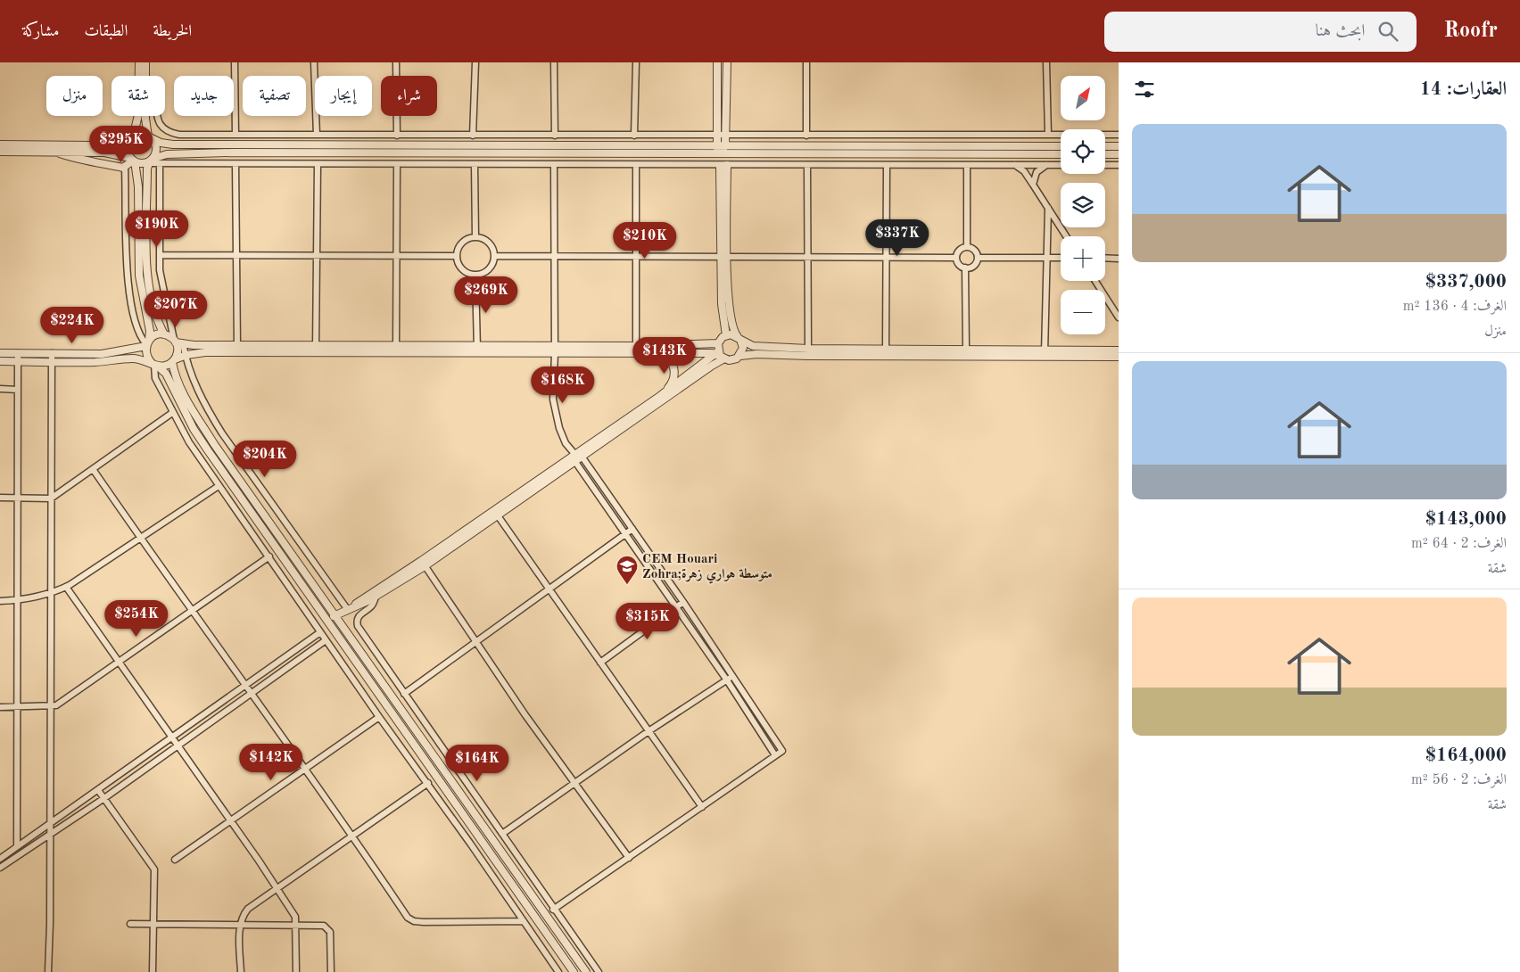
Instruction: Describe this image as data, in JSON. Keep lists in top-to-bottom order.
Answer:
{
  "places": {
    "school or university": ["CEM Houari Zohra;متوسطة هواري زهرة"]
  },
  "north": "top right",
  "page": {
    "header": "Roofr",
    "search": "ابحث هنا",
    "nav": ["الخريطة", "الطبقات", "مشاركة"],
    "heading": "العقارات: 14",
    "map_buttons": ["+", "−"],
    "chip": [
      "شراء",
      "إيجار",
      "تصفية",
      "جديد",
      "شقة",
      "منزل"
    ],
    "list": [
      {
        "name": "$337,000",
        "note": "الغرف: 4 · 136 m² · منزل"
      },
      {
        "name": "$143,000",
        "note": "الغرف: 2 · 64 m² · شقة"
      },
      {
        "name": "$164,000",
        "note": "الغرف: 2 · 56 m² · شقة"
      }
    ],
    "price": [
      "$295K",
      "$190K",
      "$337K",
      "$210K",
      "$269K",
      "$207K",
      "$224K",
      "$143K",
      "$168K",
      "$204K",
      "$254K",
      "$315K",
      "$142K",
      "$164K"
    ]
  }
}
